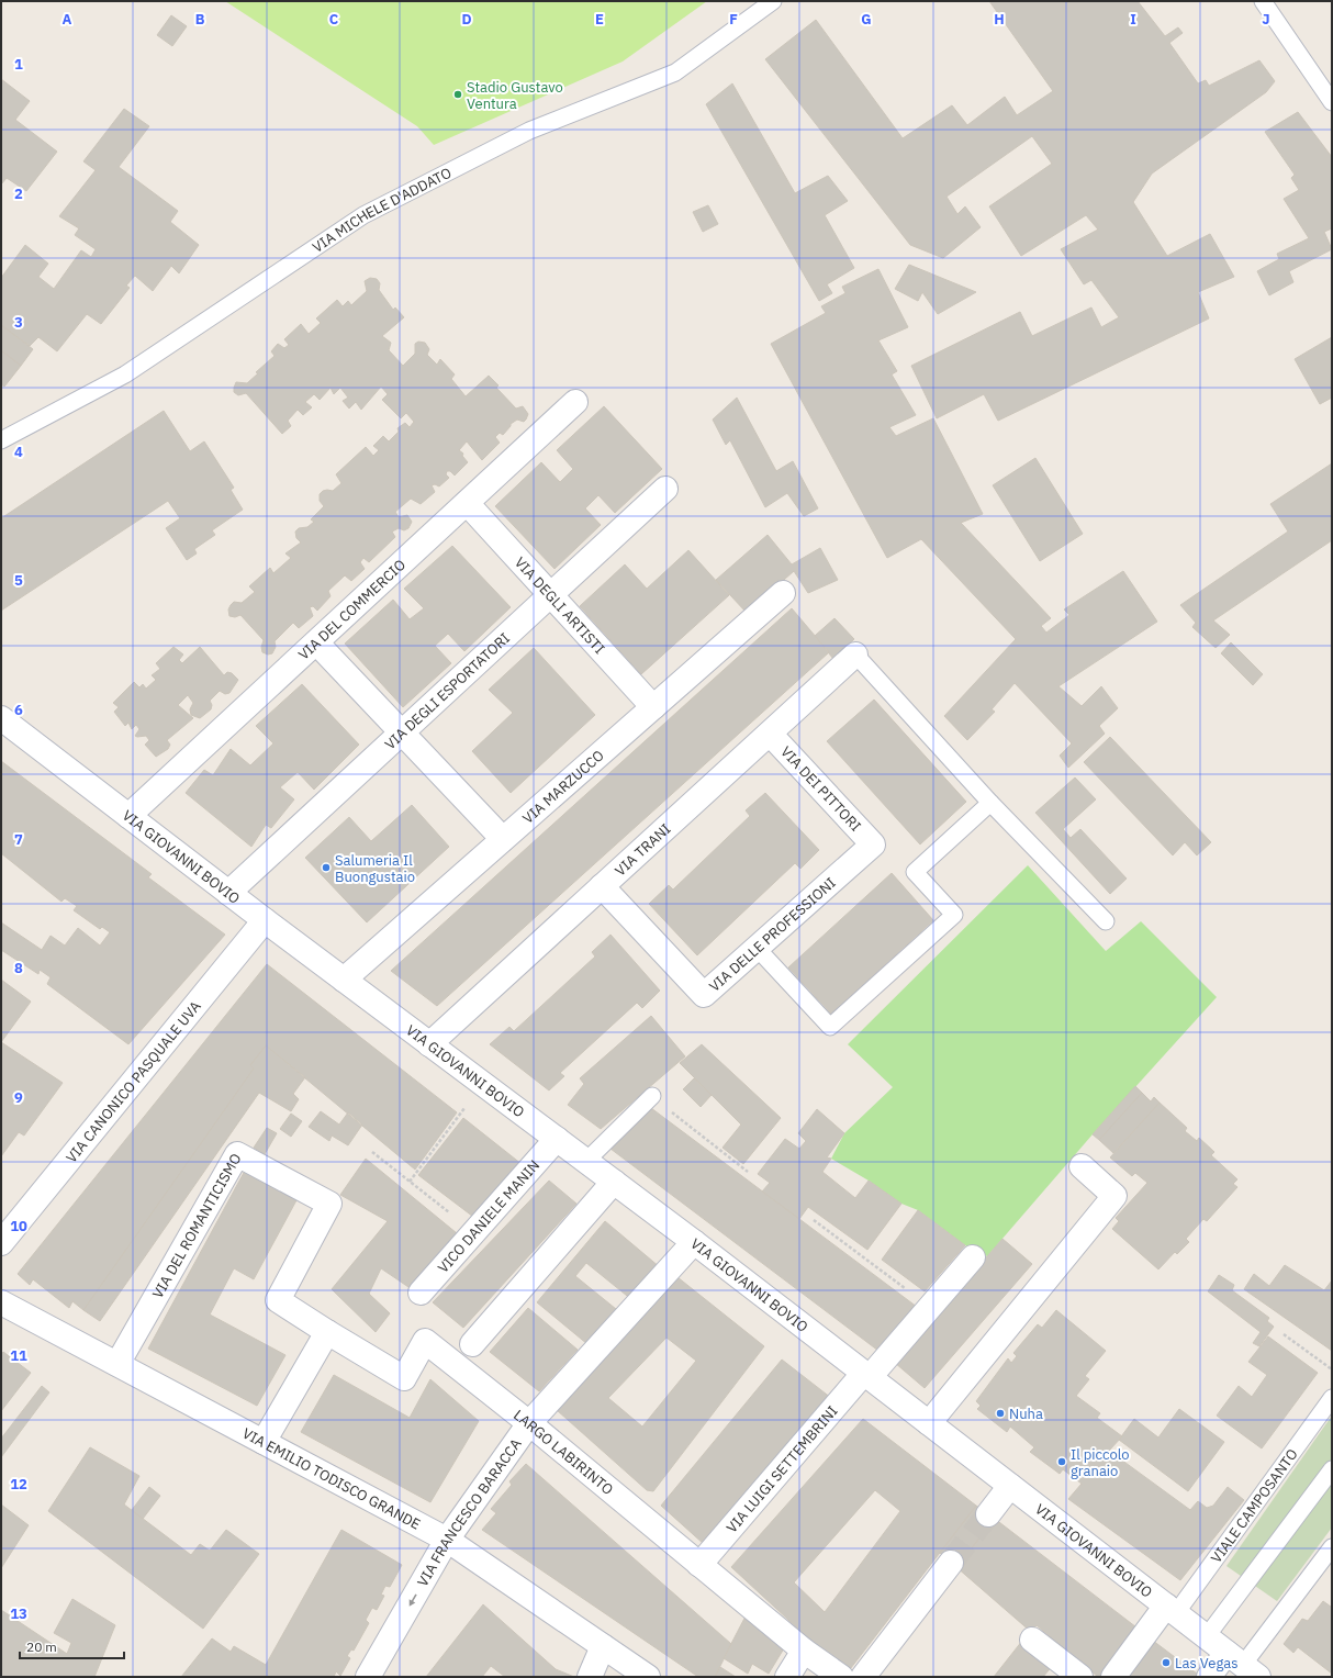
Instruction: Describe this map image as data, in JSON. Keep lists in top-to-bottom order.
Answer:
{
  "streets": {
    "street": [
      "VIA DEGLI ARTISTI",
      "VIA DEL COMMERCIO",
      "VIA DEGLI ESPORTATORI",
      "VIA MARZUCCO",
      "VIA DEI PITTORI",
      "VIA TRANI",
      "VIA GIOVANNI BOVIO",
      "VIA DELLE PROFESSIONI",
      "VIA CANONICO PASQUALE UVA",
      "VICO DANIELE MANIN",
      "VIA DEL ROMANTICISMO",
      "LARGO LABIRINTO",
      "VIA LUIGI SETTEMBRINI",
      "VIA EMILIO TODISCO GRANDE",
      "VIA FRANCESCO BARACCA"
    ],
    "lane": ["VIA MICHELE D'ADDATO", "VIALE CAMPOSANTO"]
  },
  "crossings": [
    ["VIA DEGLI ARTISTI", "VIA DEL COMMERCIO"],
    ["VIA DEGLI ARTISTI", "VIA DEGLI ESPORTATORI"],
    ["VIA DEGLI ARTISTI", "VIA MARZUCCO"],
    ["VIA DEL COMMERCIO", "VIA GIOVANNI BOVIO"],
    ["VIA DEGLI ESPORTATORI", "VIA GIOVANNI BOVIO"],
    ["VIA MARZUCCO", "VIA GIOVANNI BOVIO"],
    ["VIA DEI PITTORI", "VIA TRANI"],
    ["VIA DEI PITTORI", "VIA DELLE PROFESSIONI"],
    ["VIA TRANI", "VIA GIOVANNI BOVIO"],
    ["VIA TRANI", "VIA DELLE PROFESSIONI"],
    ["VIA GIOVANNI BOVIO", "VIA CANONICO PASQUALE UVA"],
    ["VIA GIOVANNI BOVIO", "VICO DANIELE MANIN"],
    ["VIA GIOVANNI BOVIO", "VIA LUIGI SETTEMBRINI"],
    ["VIA GIOVANNI BOVIO", "VIALE CAMPOSANTO"],
    ["VIA GIOVANNI BOVIO", "VIA FRANCESCO BARACCA"],
    ["VIA DEL ROMANTICISMO", "LARGO LABIRINTO"],
    ["VIA DEL ROMANTICISMO", "VIA EMILIO TODISCO GRANDE"],
    ["LARGO LABIRINTO", "VIA LUIGI SETTEMBRINI"],
    ["LARGO LABIRINTO", "VIA FRANCESCO BARACCA"],
    ["VIA EMILIO TODISCO GRANDE", "VIA FRANCESCO BARACCA"]
  ],
  "places": [
    "Stadio Gustavo Ventura",
    "Salumeria Il Buongustaio",
    "Nuha",
    "Il piccolo granaio",
    "Las Vegas"
  ],
  "scale_bar": "20 m",
  "grid": {
    "columns": [
      "A",
      "B",
      "C",
      "D",
      "E",
      "F",
      "G",
      "H",
      "I",
      "J"
    ],
    "rows": [
      "1",
      "2",
      "3",
      "4",
      "5",
      "6",
      "7",
      "8",
      "9",
      "10",
      "11",
      "12",
      "13"
    ]
  }
}
